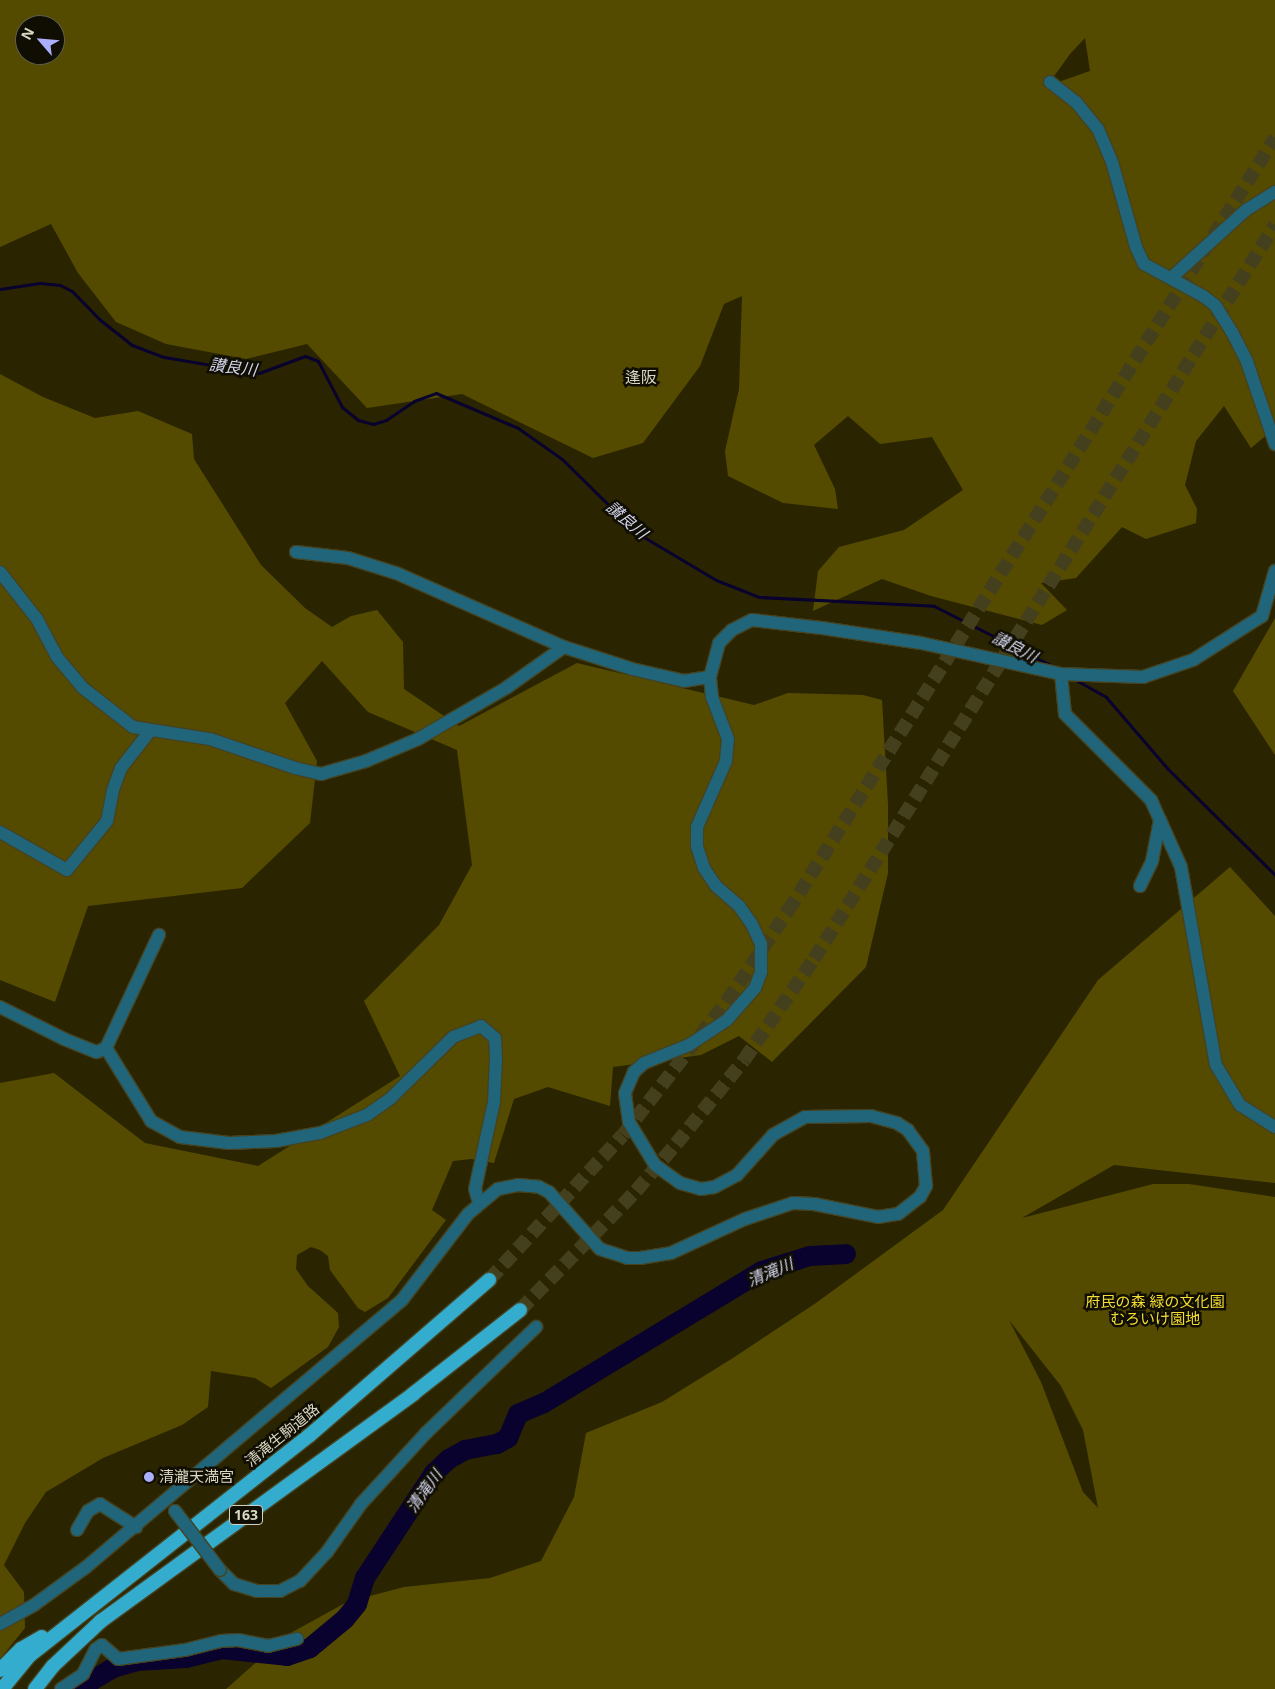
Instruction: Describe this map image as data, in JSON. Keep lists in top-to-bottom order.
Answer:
{
  "streets": {
    "highway": ["清滝生駒道路", "163"]
  },
  "crossings": [
    ["清滝生駒道路", "163"]
  ],
  "districts": ["逢阪"],
  "water": ["讃良川", "清滝川"],
  "parks": ["府民の森 緑の文化園 むろいけ園地"],
  "places": ["清瀧天満宮"],
  "north": "top left"
}
